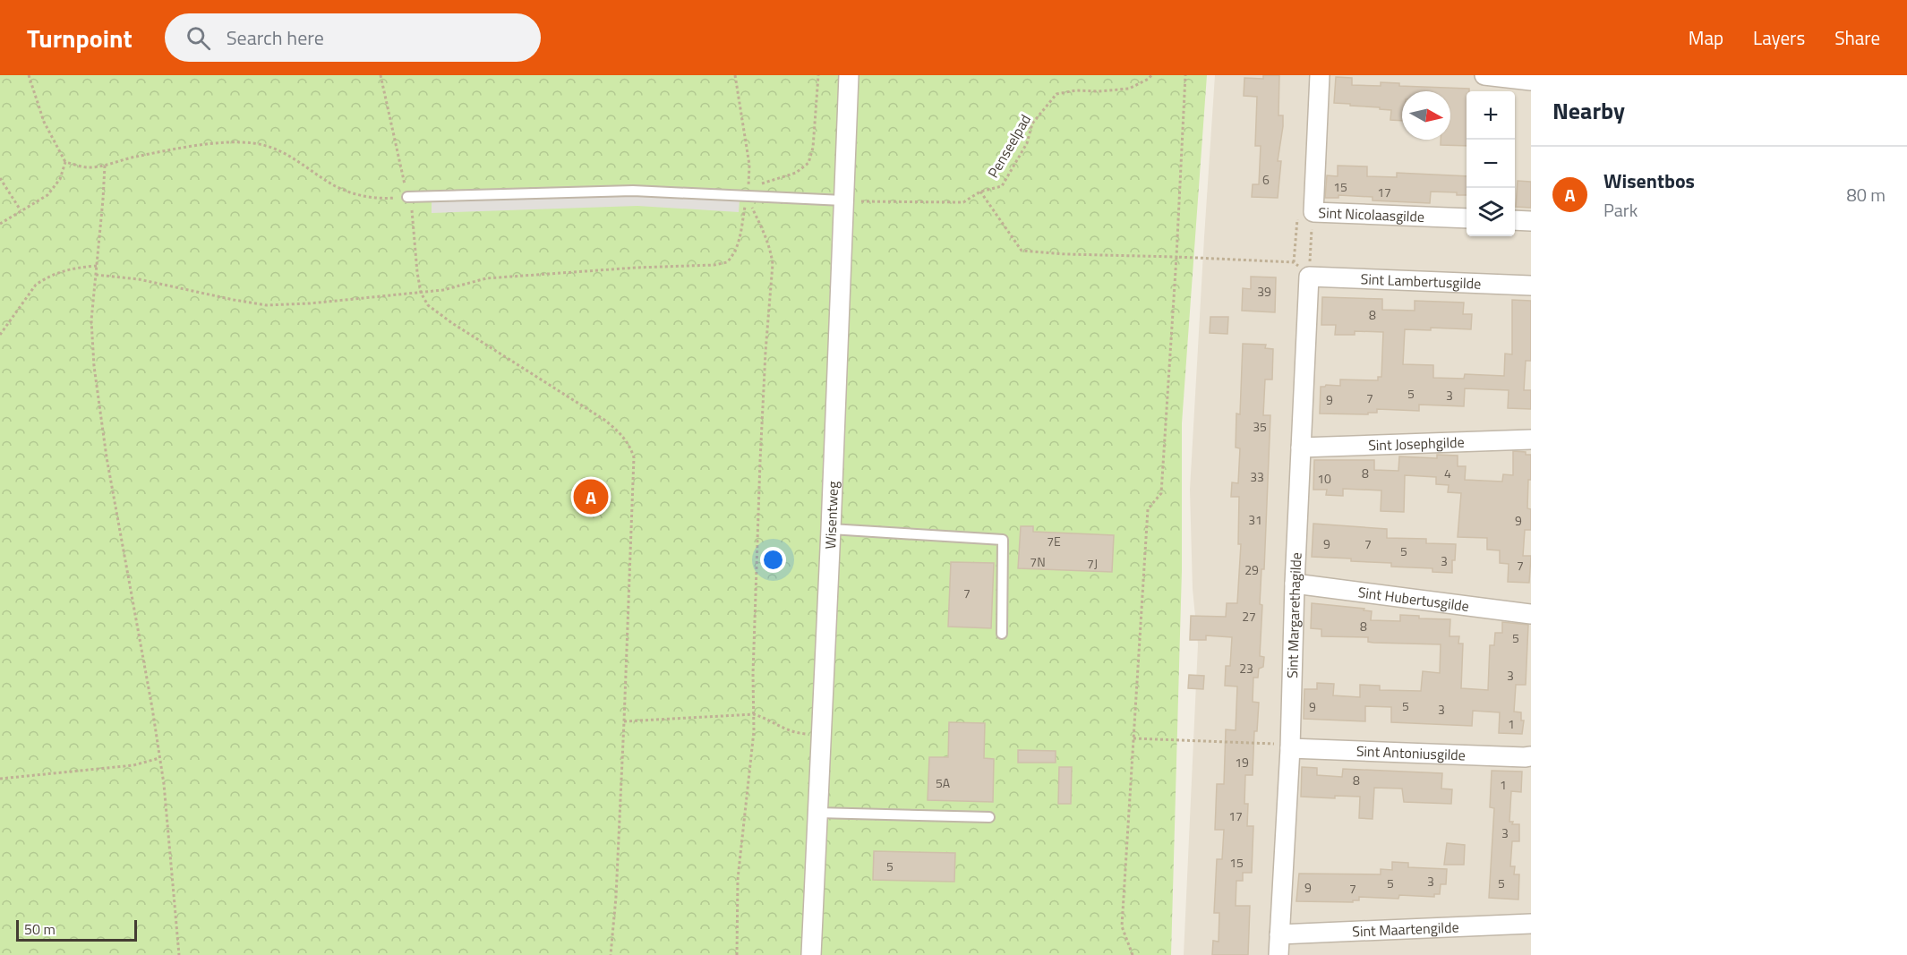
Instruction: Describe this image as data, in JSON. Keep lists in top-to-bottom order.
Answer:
{
  "streets": {
    "street": [
      "Sint Nicolaasgilde",
      "Sint Lambertusgilde",
      "Sint Josephgilde",
      "Wisentweg",
      "Sint Hubertusgilde",
      "Sint Margarethagilde",
      "Sint Antoniusgilde",
      "Sint Maartengilde"
    ],
    "path": ["Penseelpad"]
  },
  "crossings": [
    ["Penseelpad", "Wisentweg"],
    ["Sint Lambertusgilde", "Sint Margarethagilde"],
    ["Sint Josephgilde", "Sint Margarethagilde"],
    ["Sint Hubertusgilde", "Sint Margarethagilde"],
    ["Sint Margarethagilde", "Sint Antoniusgilde"],
    ["Sint Margarethagilde", "Sint Maartengilde"]
  ],
  "house_numbers": [
    "6",
    "15",
    "17",
    "39",
    "8",
    "5",
    "3",
    "7",
    "9",
    "35",
    "8",
    "4",
    "33",
    "10",
    "31",
    "9",
    "7E",
    "9",
    "7",
    "5",
    "3",
    "7N",
    "7J",
    "7",
    "29",
    "7",
    "27",
    "8",
    "5",
    "23",
    "3",
    "5",
    "9",
    "3",
    "1",
    "19",
    "8",
    "5A",
    "1",
    "17",
    "3",
    "15",
    "5",
    "3",
    "5",
    "5",
    "9",
    "7"
  ],
  "scale_bar": "50 m",
  "north": "right",
  "page": {
    "header": "Turnpoint",
    "search": "Search here",
    "nav": ["Map", "Layers", "Share"],
    "heading": "Nearby",
    "map_buttons": ["+", "−"],
    "list": [
      {
        "mark": "A",
        "name": "Wisentbos",
        "note": "Park",
        "value": "80 m"
      }
    ],
    "pins": "A",
    "scale": "50 m"
  }
}
